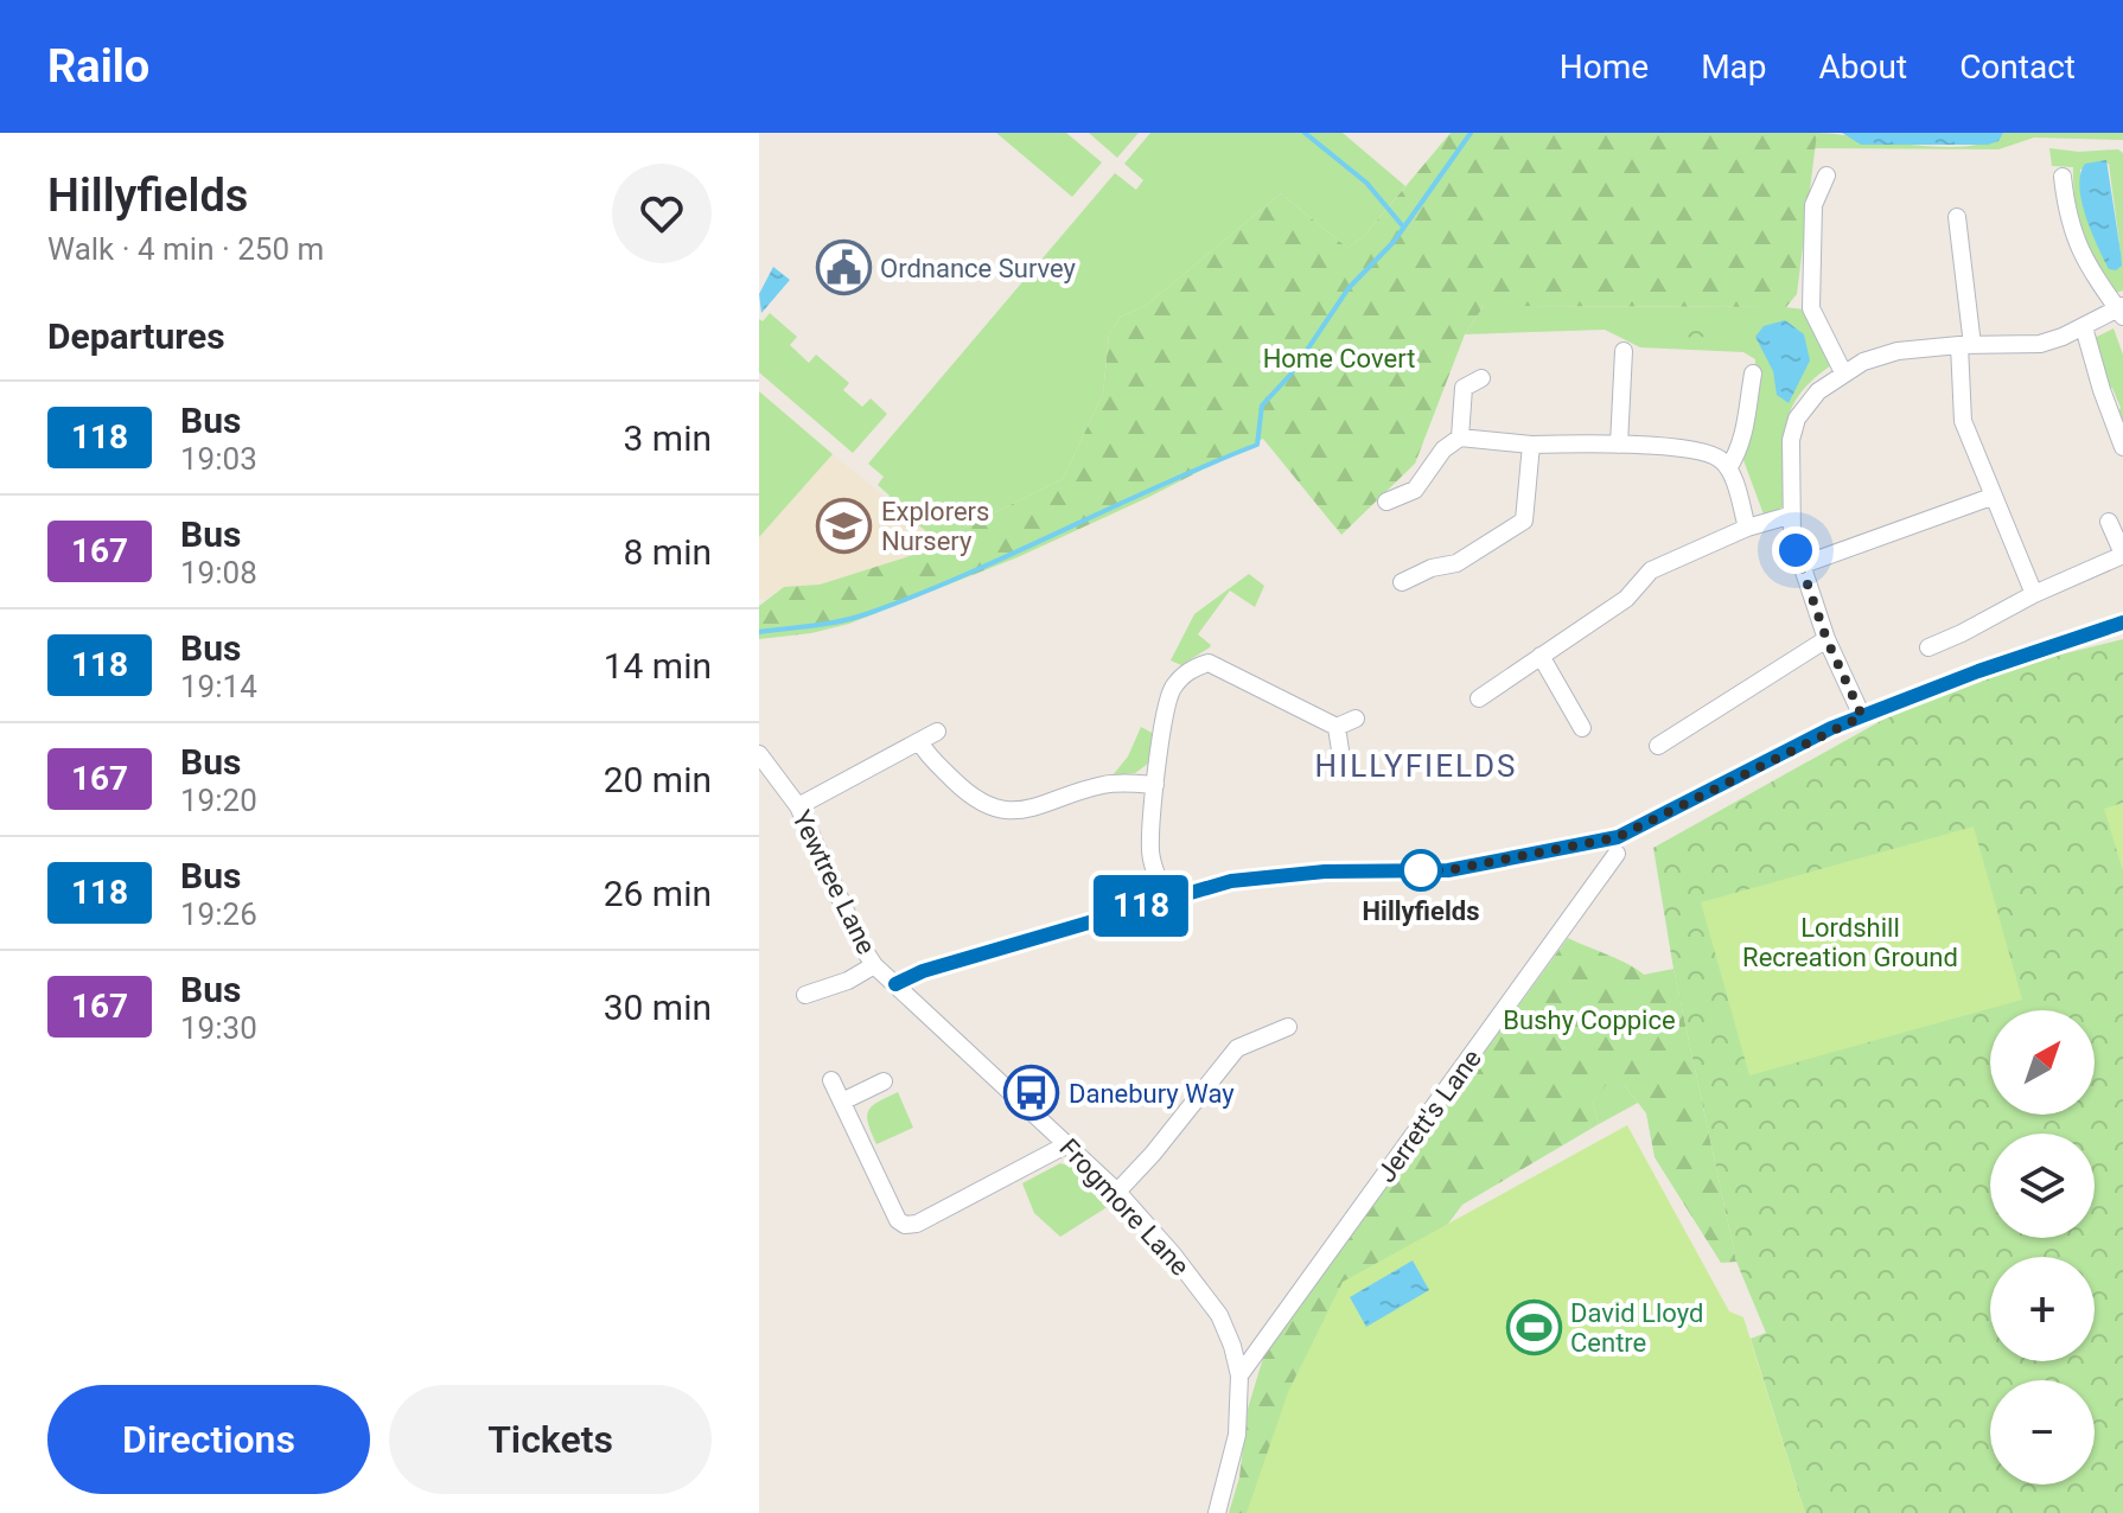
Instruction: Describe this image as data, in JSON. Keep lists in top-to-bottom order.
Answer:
{
  "streets": {
    "street": ["Yewtree Lane", "Jerrett's Lane", "Frogmore Lane"]
  },
  "crossings": [
    ["Yewtree Lane", "Frogmore Lane"],
    ["Jerrett's Lane", "Frogmore Lane"]
  ],
  "districts": ["HILLYFIELDS"],
  "parks": ["Home Covert", "Lordshill Recreation Ground", "Bushy Coppice"],
  "places": {
    "public building": ["Ordnance Survey"],
    "school or university": ["Explorers Nursery"],
    "other": ["Hillyfields"],
    "bus stop": ["Danebury Way"],
    "sports": ["David Lloyd Centre"]
  },
  "lines": ["bus line 118"],
  "north": "top right",
  "page": {
    "header": "Railo",
    "nav": [
      "Home",
      "Map",
      "About",
      "Contact"
    ],
    "heading": [
      ["Hillyfields", "Walk · 4 min · 250 m"],
      "Departures"
    ],
    "on_map": "118",
    "list": [
      {
        "mark": "118",
        "name": "Bus",
        "note": "19:03",
        "value": "3 min"
      },
      {
        "mark": "167",
        "name": "Bus",
        "note": "19:08",
        "value": "8 min"
      },
      {
        "mark": "118",
        "name": "Bus",
        "note": "19:14",
        "value": "14 min"
      },
      {
        "mark": "167",
        "name": "Bus",
        "note": "19:20",
        "value": "20 min"
      },
      {
        "mark": "118",
        "name": "Bus",
        "note": "19:26",
        "value": "26 min"
      },
      {
        "mark": "167",
        "name": "Bus",
        "note": "19:30",
        "value": "30 min"
      }
    ],
    "map_buttons": ["+", "−"],
    "buttons": ["Directions", "Tickets"]
  }
}
